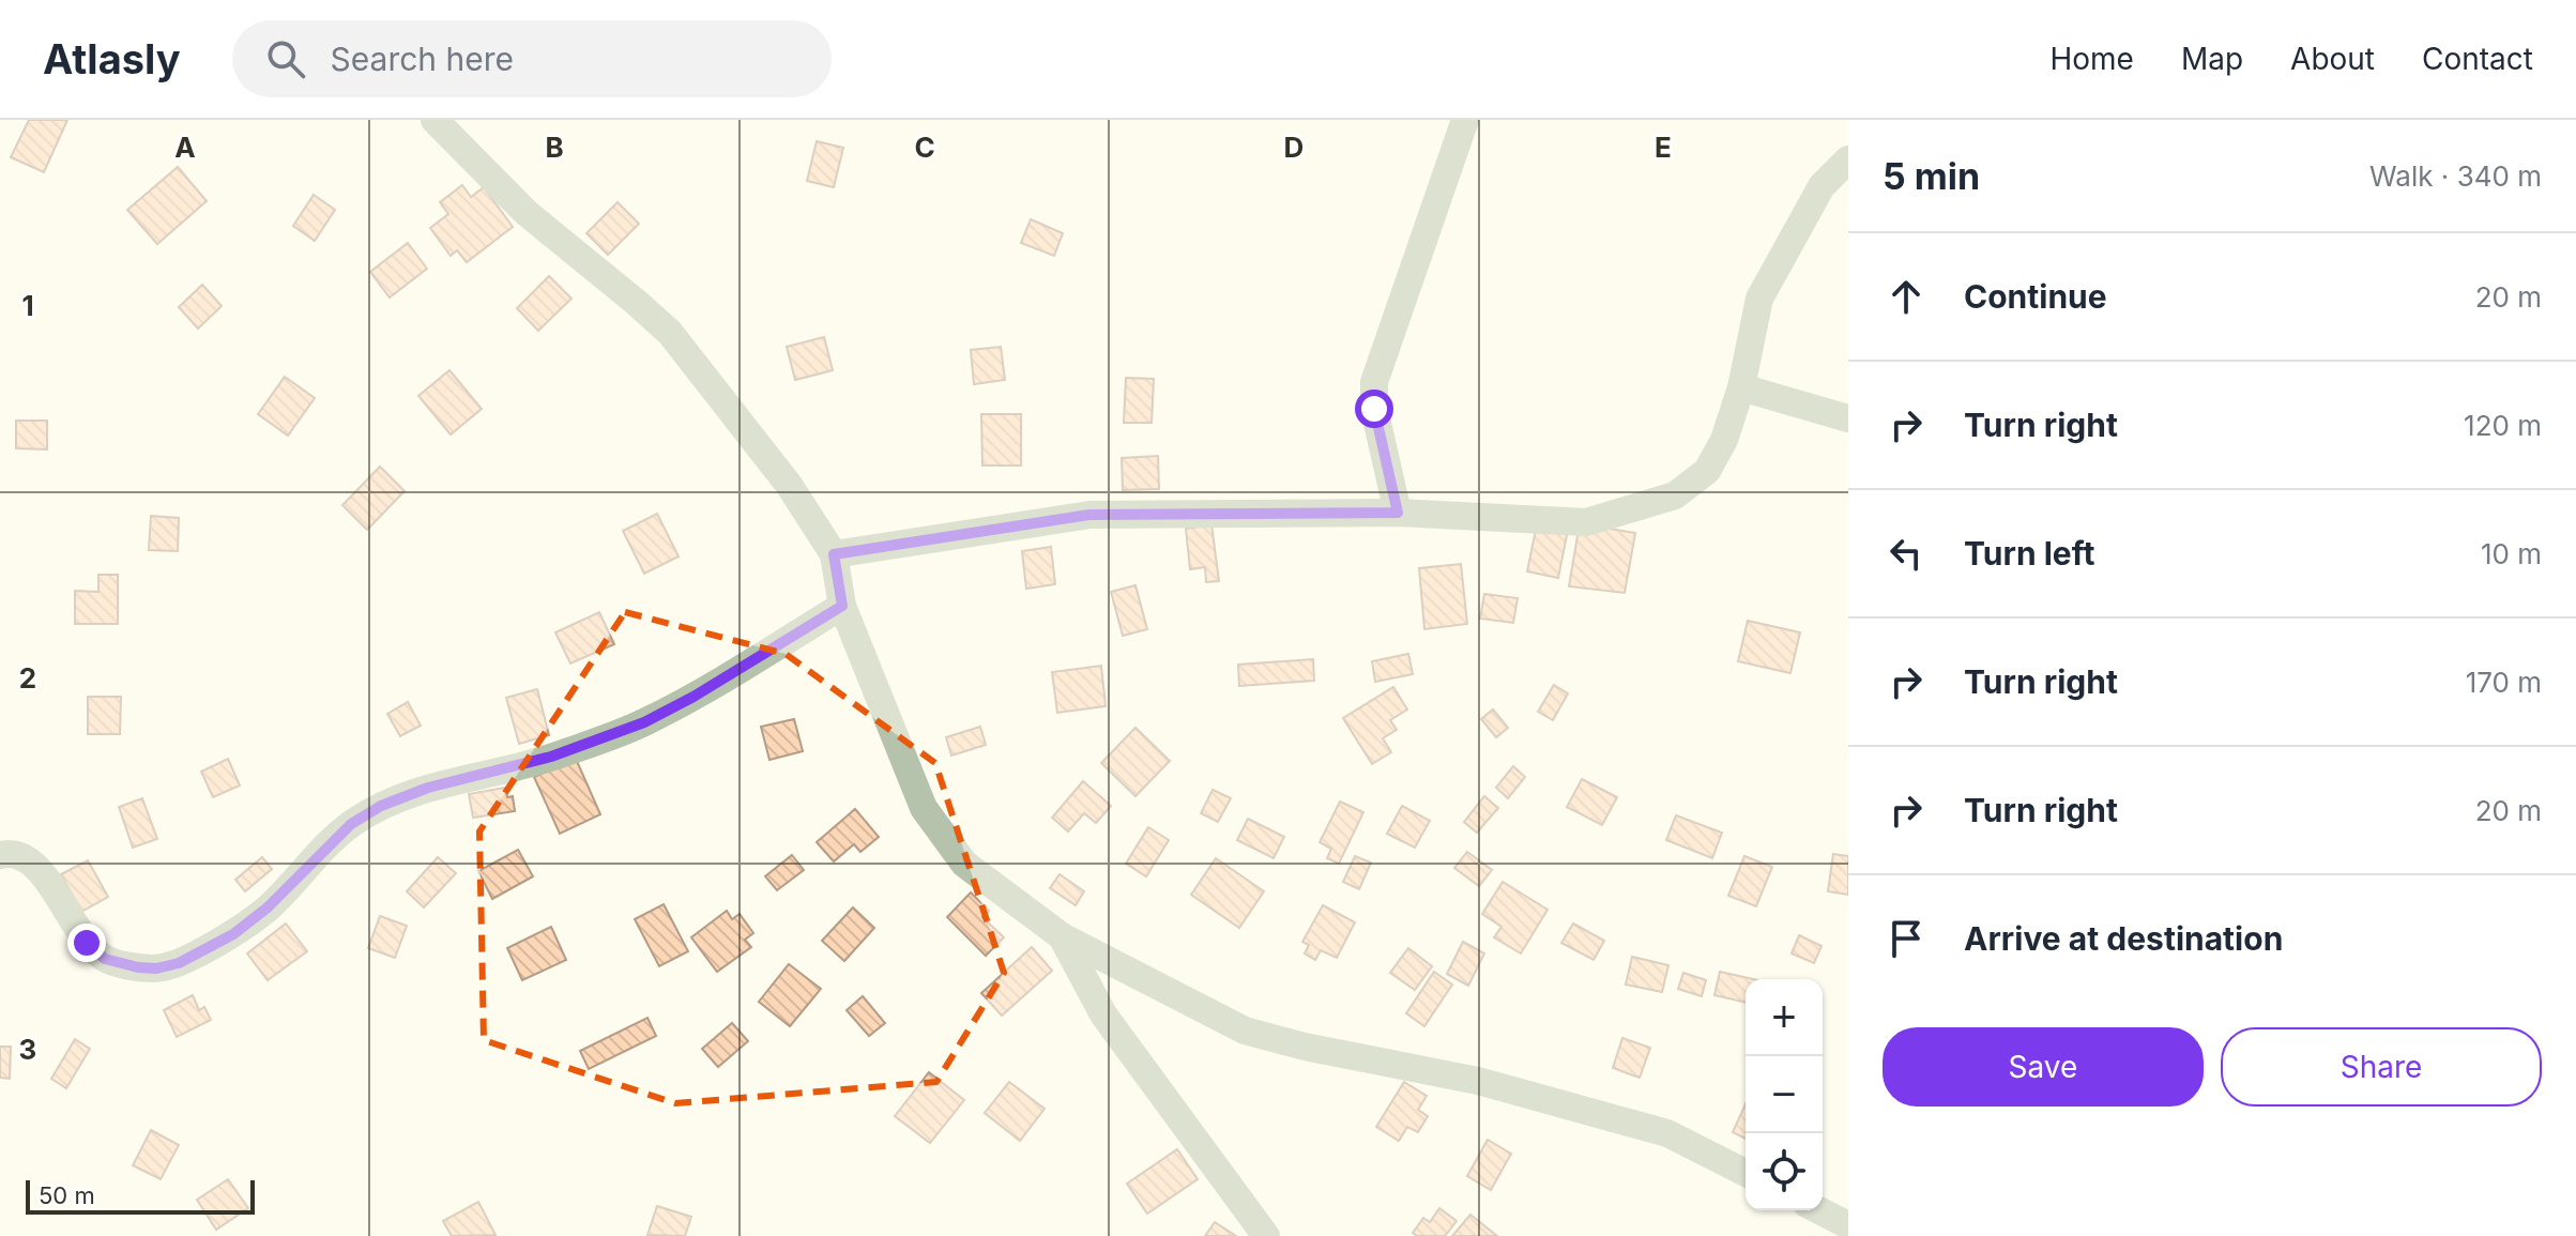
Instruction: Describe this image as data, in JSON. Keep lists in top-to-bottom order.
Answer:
{
  "scale_bar": "50 m",
  "page": {
    "header": "Atlasly",
    "search": "Search here",
    "nav": [
      "Home",
      "Map",
      "About",
      "Contact"
    ],
    "heading": ["5 min", "Walk · 340 m"],
    "list": [
      ["Continue", "20 m"],
      ["Turn right", "120 m"],
      ["Turn left", "10 m"],
      ["Turn right", "170 m"],
      ["Turn right", "20 m"],
      "Arrive at destination"
    ],
    "map_buttons": ["+", "−"],
    "buttons": ["Save", "Share"],
    "scale": "50 m"
  },
  "grid": {
    "columns": [
      "A",
      "B",
      "C",
      "D",
      "E"
    ],
    "rows": ["1", "2", "3"]
  }
}
